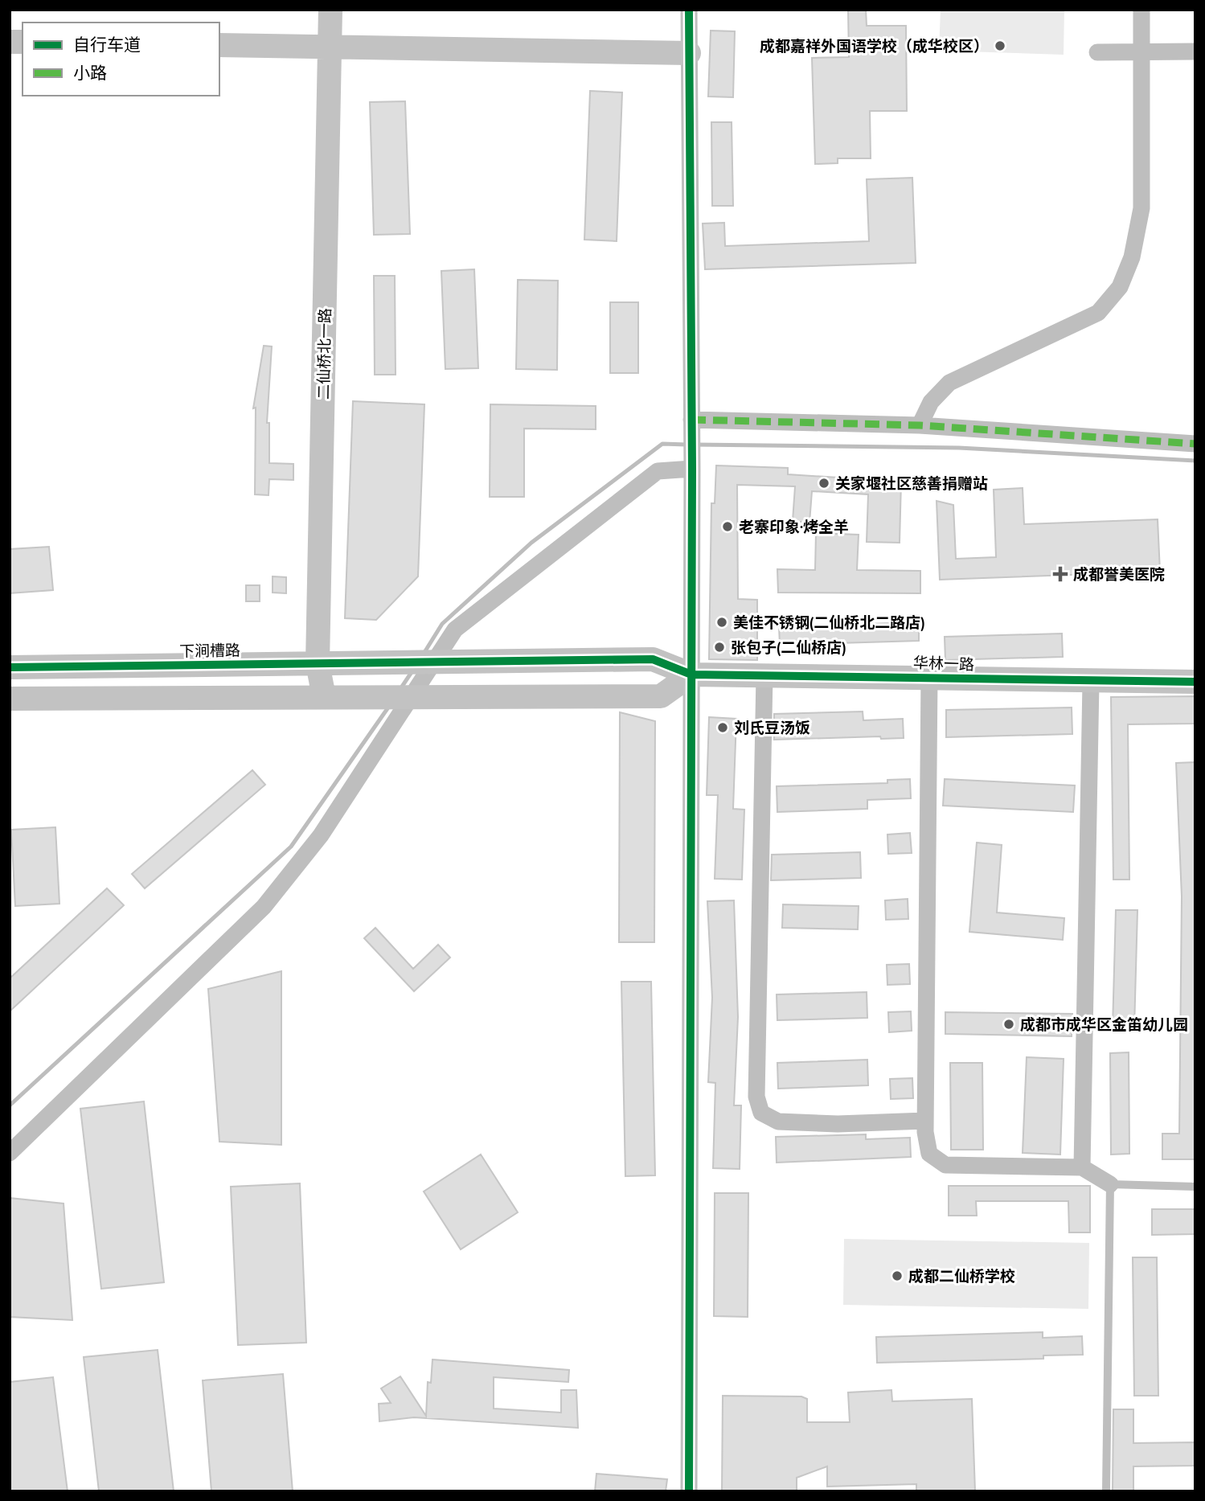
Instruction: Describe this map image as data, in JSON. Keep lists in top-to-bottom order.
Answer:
{
  "streets": {
    "street": ["二仙桥北一路", "下涧槽路", "华林一路"]
  },
  "crossings": [
    ["二仙桥北一路", "下涧槽路"],
    ["下涧槽路", "华林一路"]
  ],
  "places": {
    "other": [
      "成都嘉祥外国语学校（成华校区）",
      "关家堰社区慈善捐赠站",
      "老寨印象·烤全羊",
      "美佳不锈钢(二仙桥北二路店)",
      "张包子(二仙桥店)",
      "刘氏豆汤饭",
      "成都市成华区金笛幼儿园",
      "成都二仙桥学校"
    ],
    "health": ["成都誉美医院"]
  },
  "legend": ["自行车道", "小路"]
}
